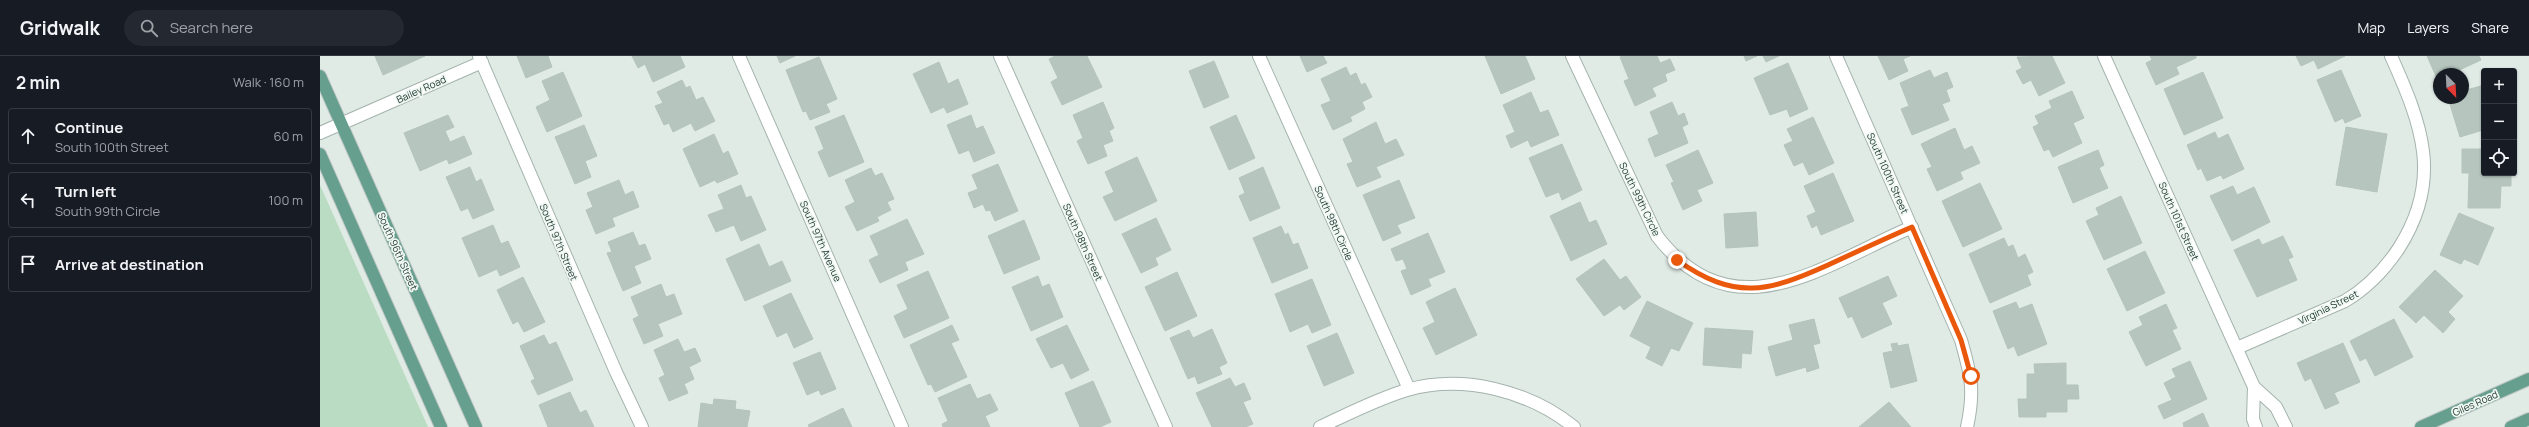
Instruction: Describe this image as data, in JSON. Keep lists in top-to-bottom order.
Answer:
{
  "streets": {
    "main road": ["South 96th Street", "Giles Road"],
    "street": [
      "Bailey Road",
      "South 100th Street",
      "South 99th Circle",
      "South 101st Street",
      "South 98th Circle",
      "South 97th Avenue",
      "South 97th Street",
      "South 98th Street",
      "Virginia Street"
    ]
  },
  "crossings": [
    ["Bailey Road", "South 97th Street"],
    ["Bailey Road", "South 96th Street"],
    ["South 100th Street", "South 99th Circle"],
    ["South 101st Street", "Virginia Street"]
  ],
  "north": "bottom right",
  "page": {
    "header": "Gridwalk",
    "search": "Search here",
    "nav": ["Map", "Layers", "Share"],
    "heading": ["2 min", "Walk · 160 m"],
    "map_buttons": ["+", "−"],
    "list": [
      ["Continue", "South 100th Street", "60 m"],
      ["Turn left", "South 99th Circle", "100 m"],
      "Arrive at destination"
    ]
  }
}
